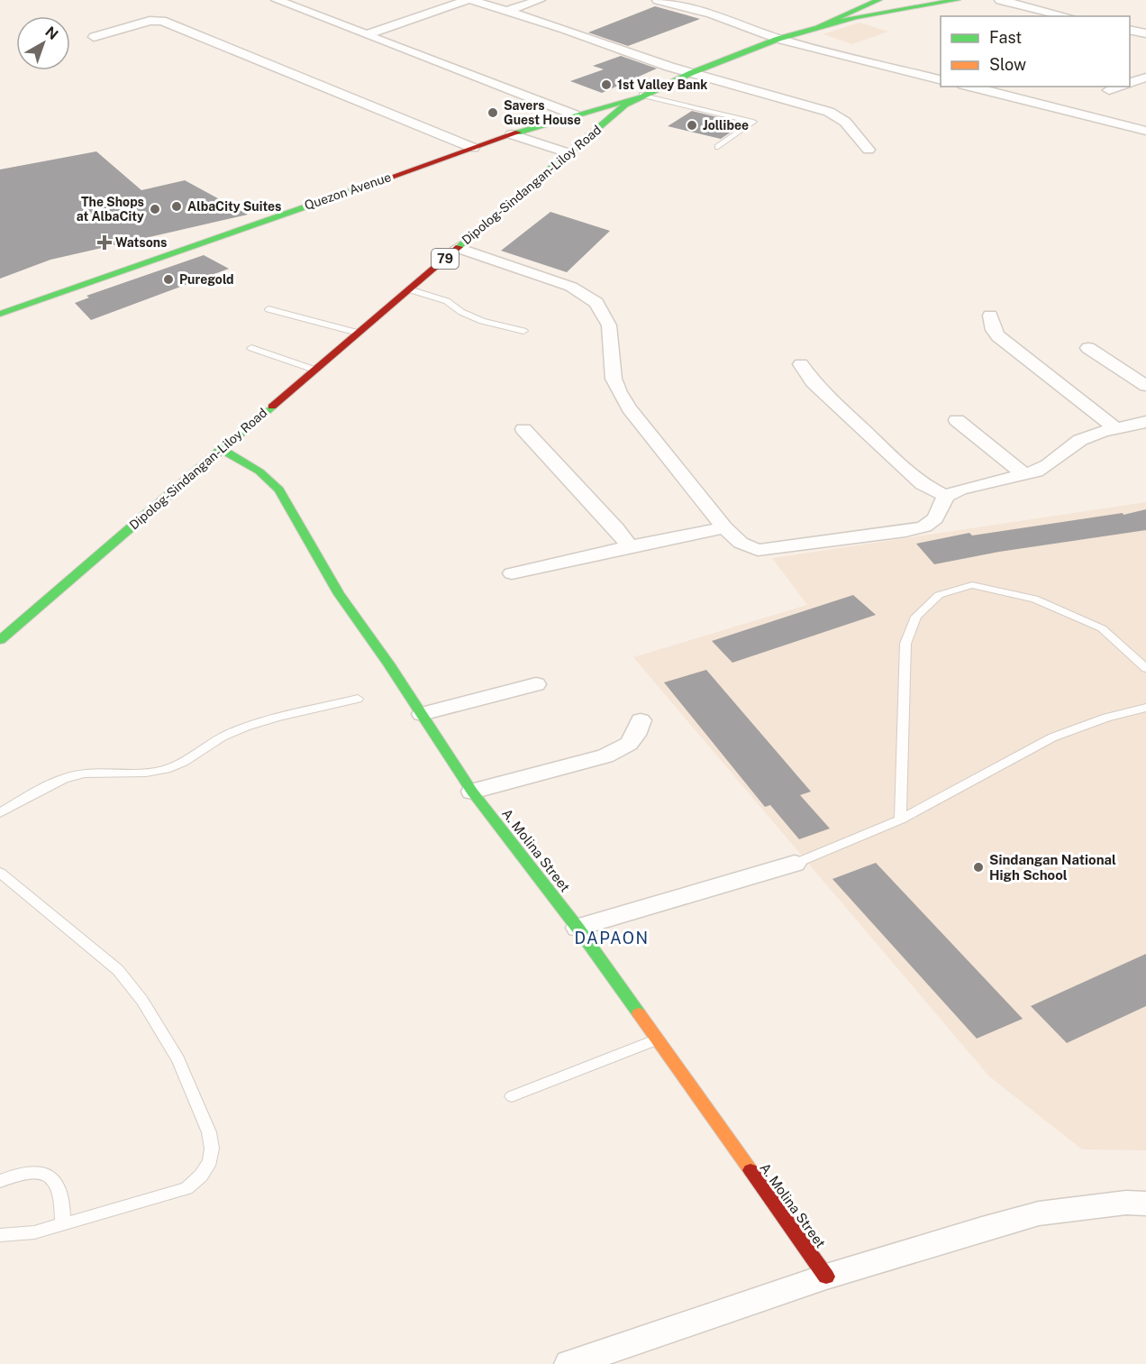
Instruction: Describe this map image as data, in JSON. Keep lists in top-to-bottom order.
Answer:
{
  "streets": {
    "main road": [
      "Dipolog-Sindangan-Liloy Road",
      "Quezon Avenue",
      "79",
      "A. Molina Street"
    ]
  },
  "crossings": [
    ["Dipolog-Sindangan-Liloy Road", "Quezon Avenue"],
    ["Dipolog-Sindangan-Liloy Road", "A. Molina Street"]
  ],
  "districts": ["DAPAON"],
  "places": {
    "other": [
      "1st Valley Bank",
      "Savers Guest House",
      "Jollibee",
      "AlbaCity Suites",
      "The Shops at AlbaCity",
      "Puregold",
      "Sindangan National High School"
    ],
    "health": ["Watsons"]
  },
  "legend": ["Fast", "Slow"],
  "north": "top right"
}
